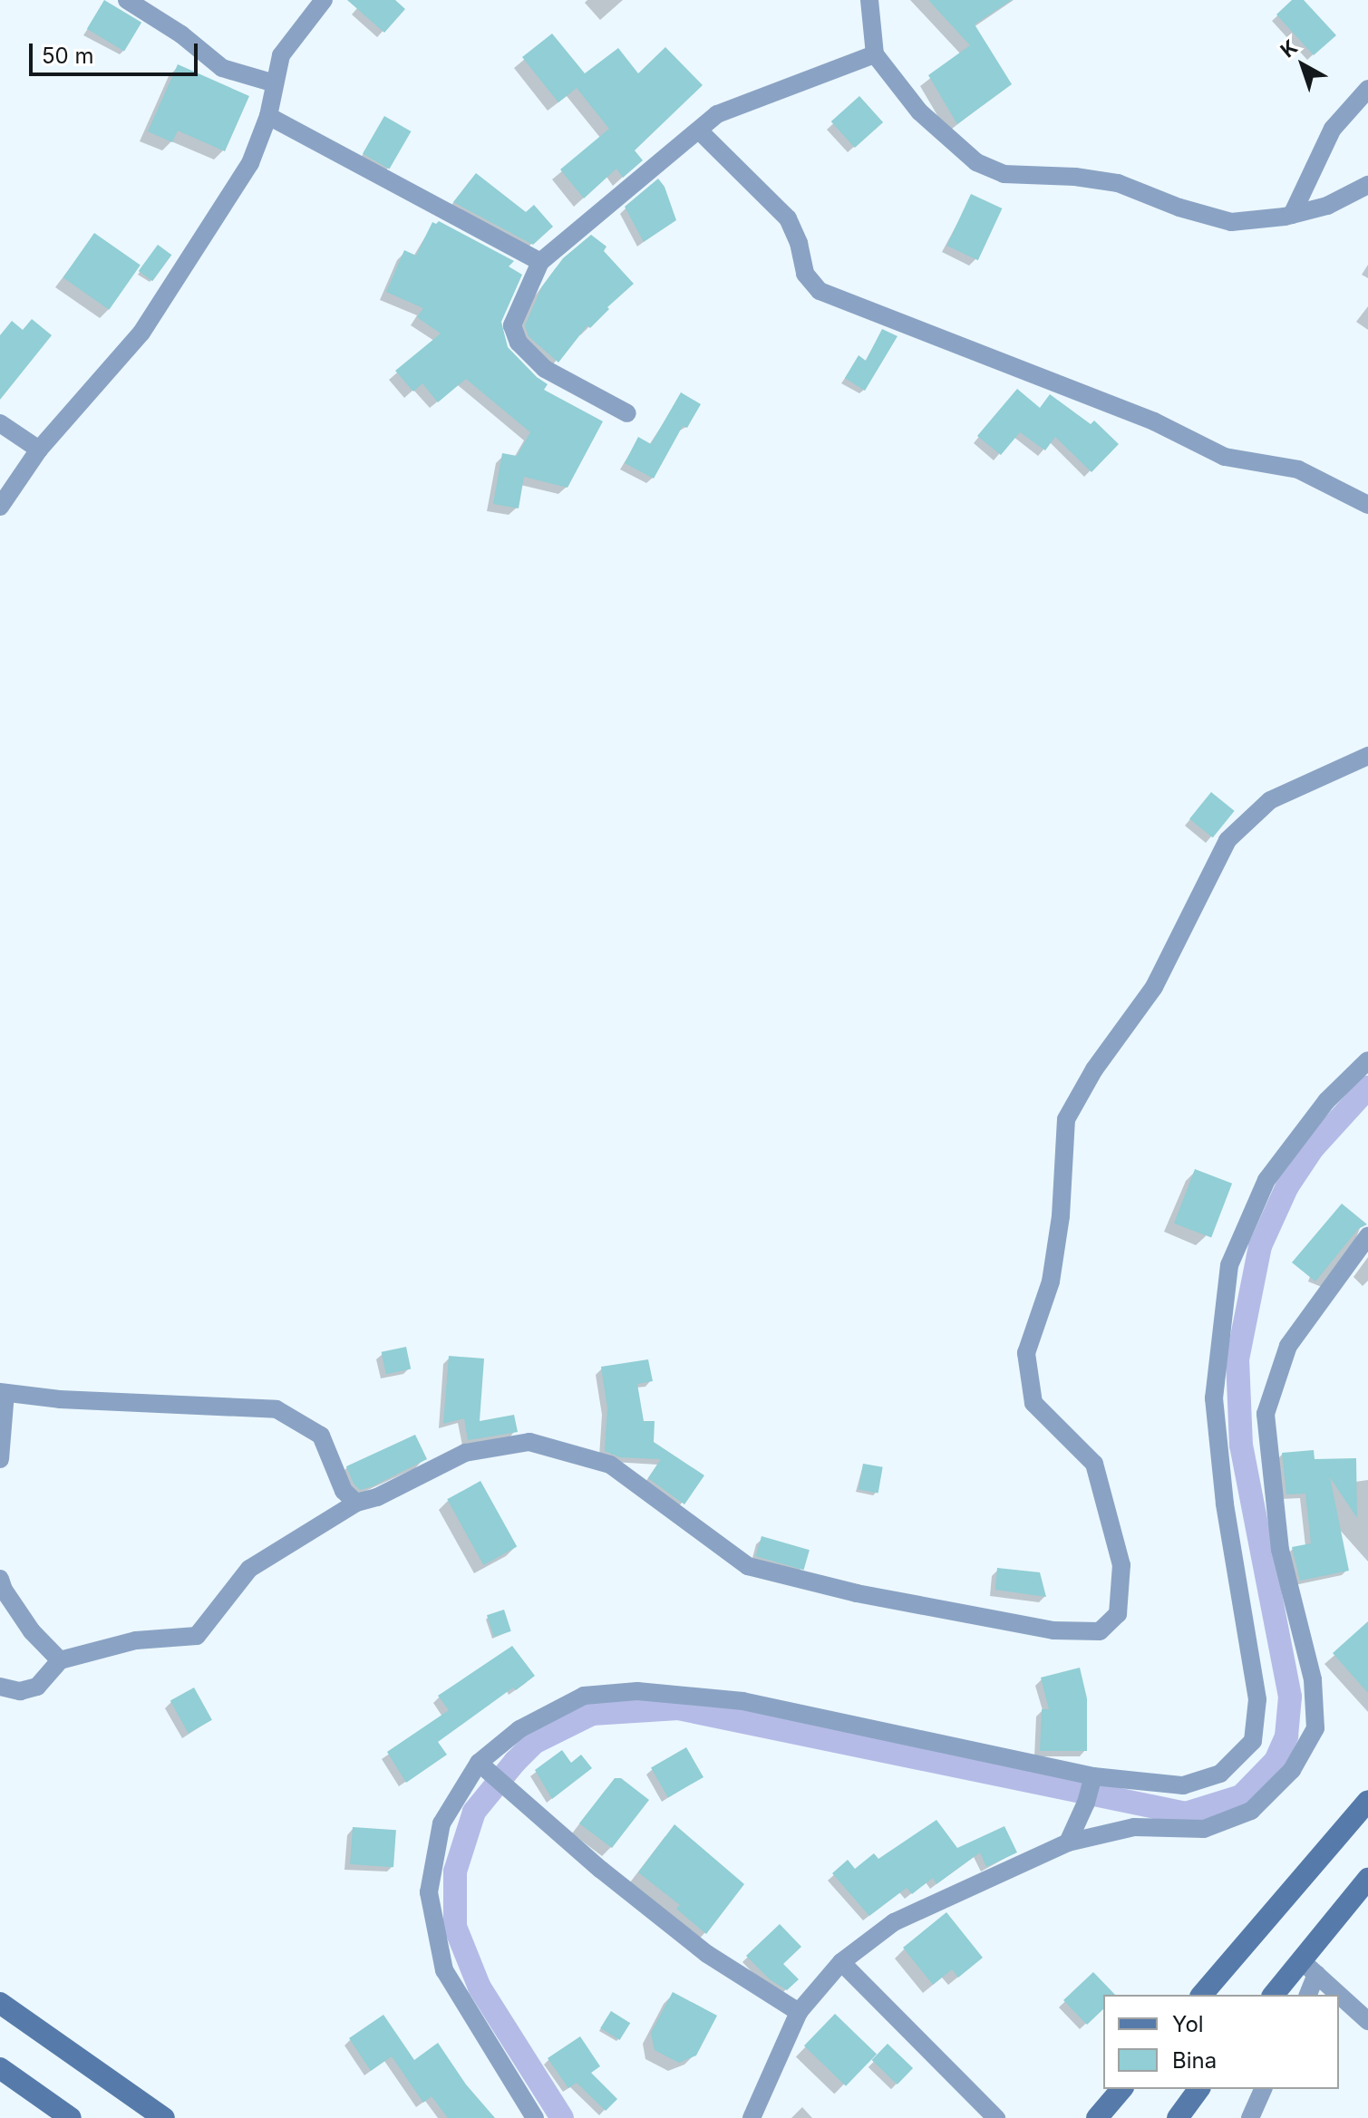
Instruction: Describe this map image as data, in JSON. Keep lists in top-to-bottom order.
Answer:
{
  "legend": ["Yol", "Bina"],
  "scale_bar": "50 m",
  "north": "top left"
}
